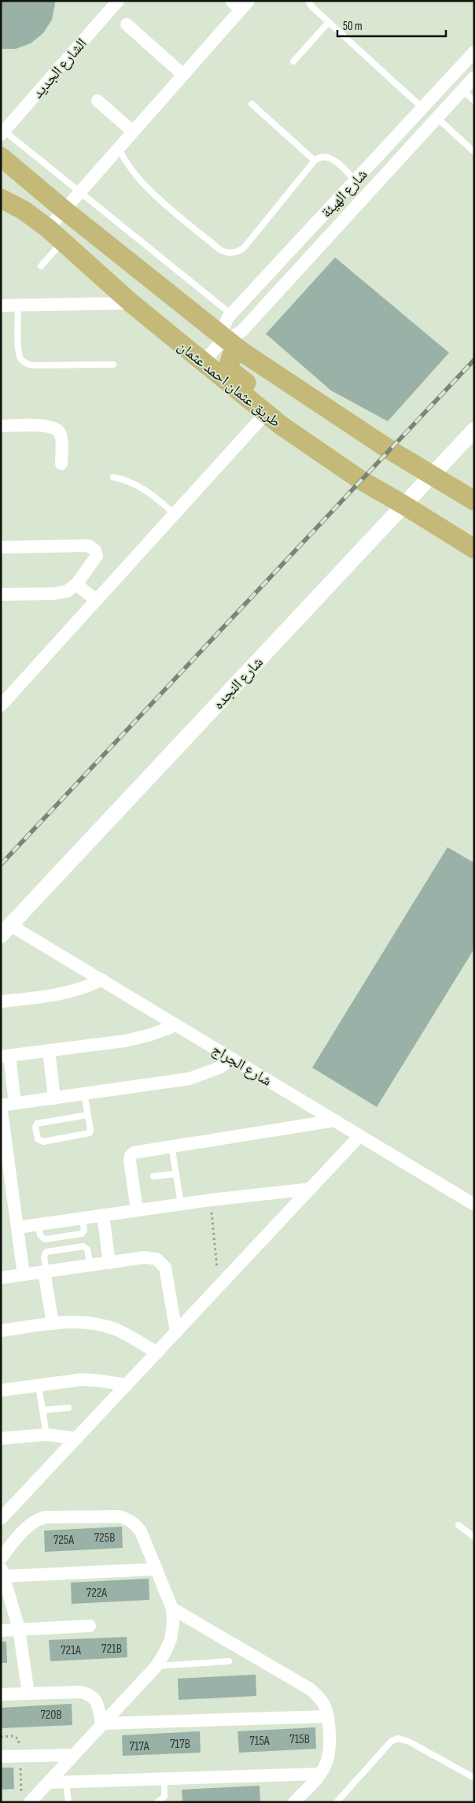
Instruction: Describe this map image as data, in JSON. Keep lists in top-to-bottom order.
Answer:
{
  "streets": {
    "main road": ["طريق عثمان احمد عثمان"],
    "street": [
      "الشارع الجديد",
      "شارع الهيئة",
      "شارع النجده",
      "شارع الجراج"
    ]
  },
  "crossings": [
    ["شارع الهيئة", "طريق عثمان احمد عثمان"],
    ["طريق عثمان احمد عثمان", "شارع النجده"],
    ["شارع النجده", "شارع الجراج"]
  ],
  "house_numbers": [
    "725B",
    "725A",
    "722A",
    "721B",
    "721A",
    "720B",
    "715B",
    "715A",
    "717B",
    "717A"
  ],
  "scale_bar": "50 m"
}
